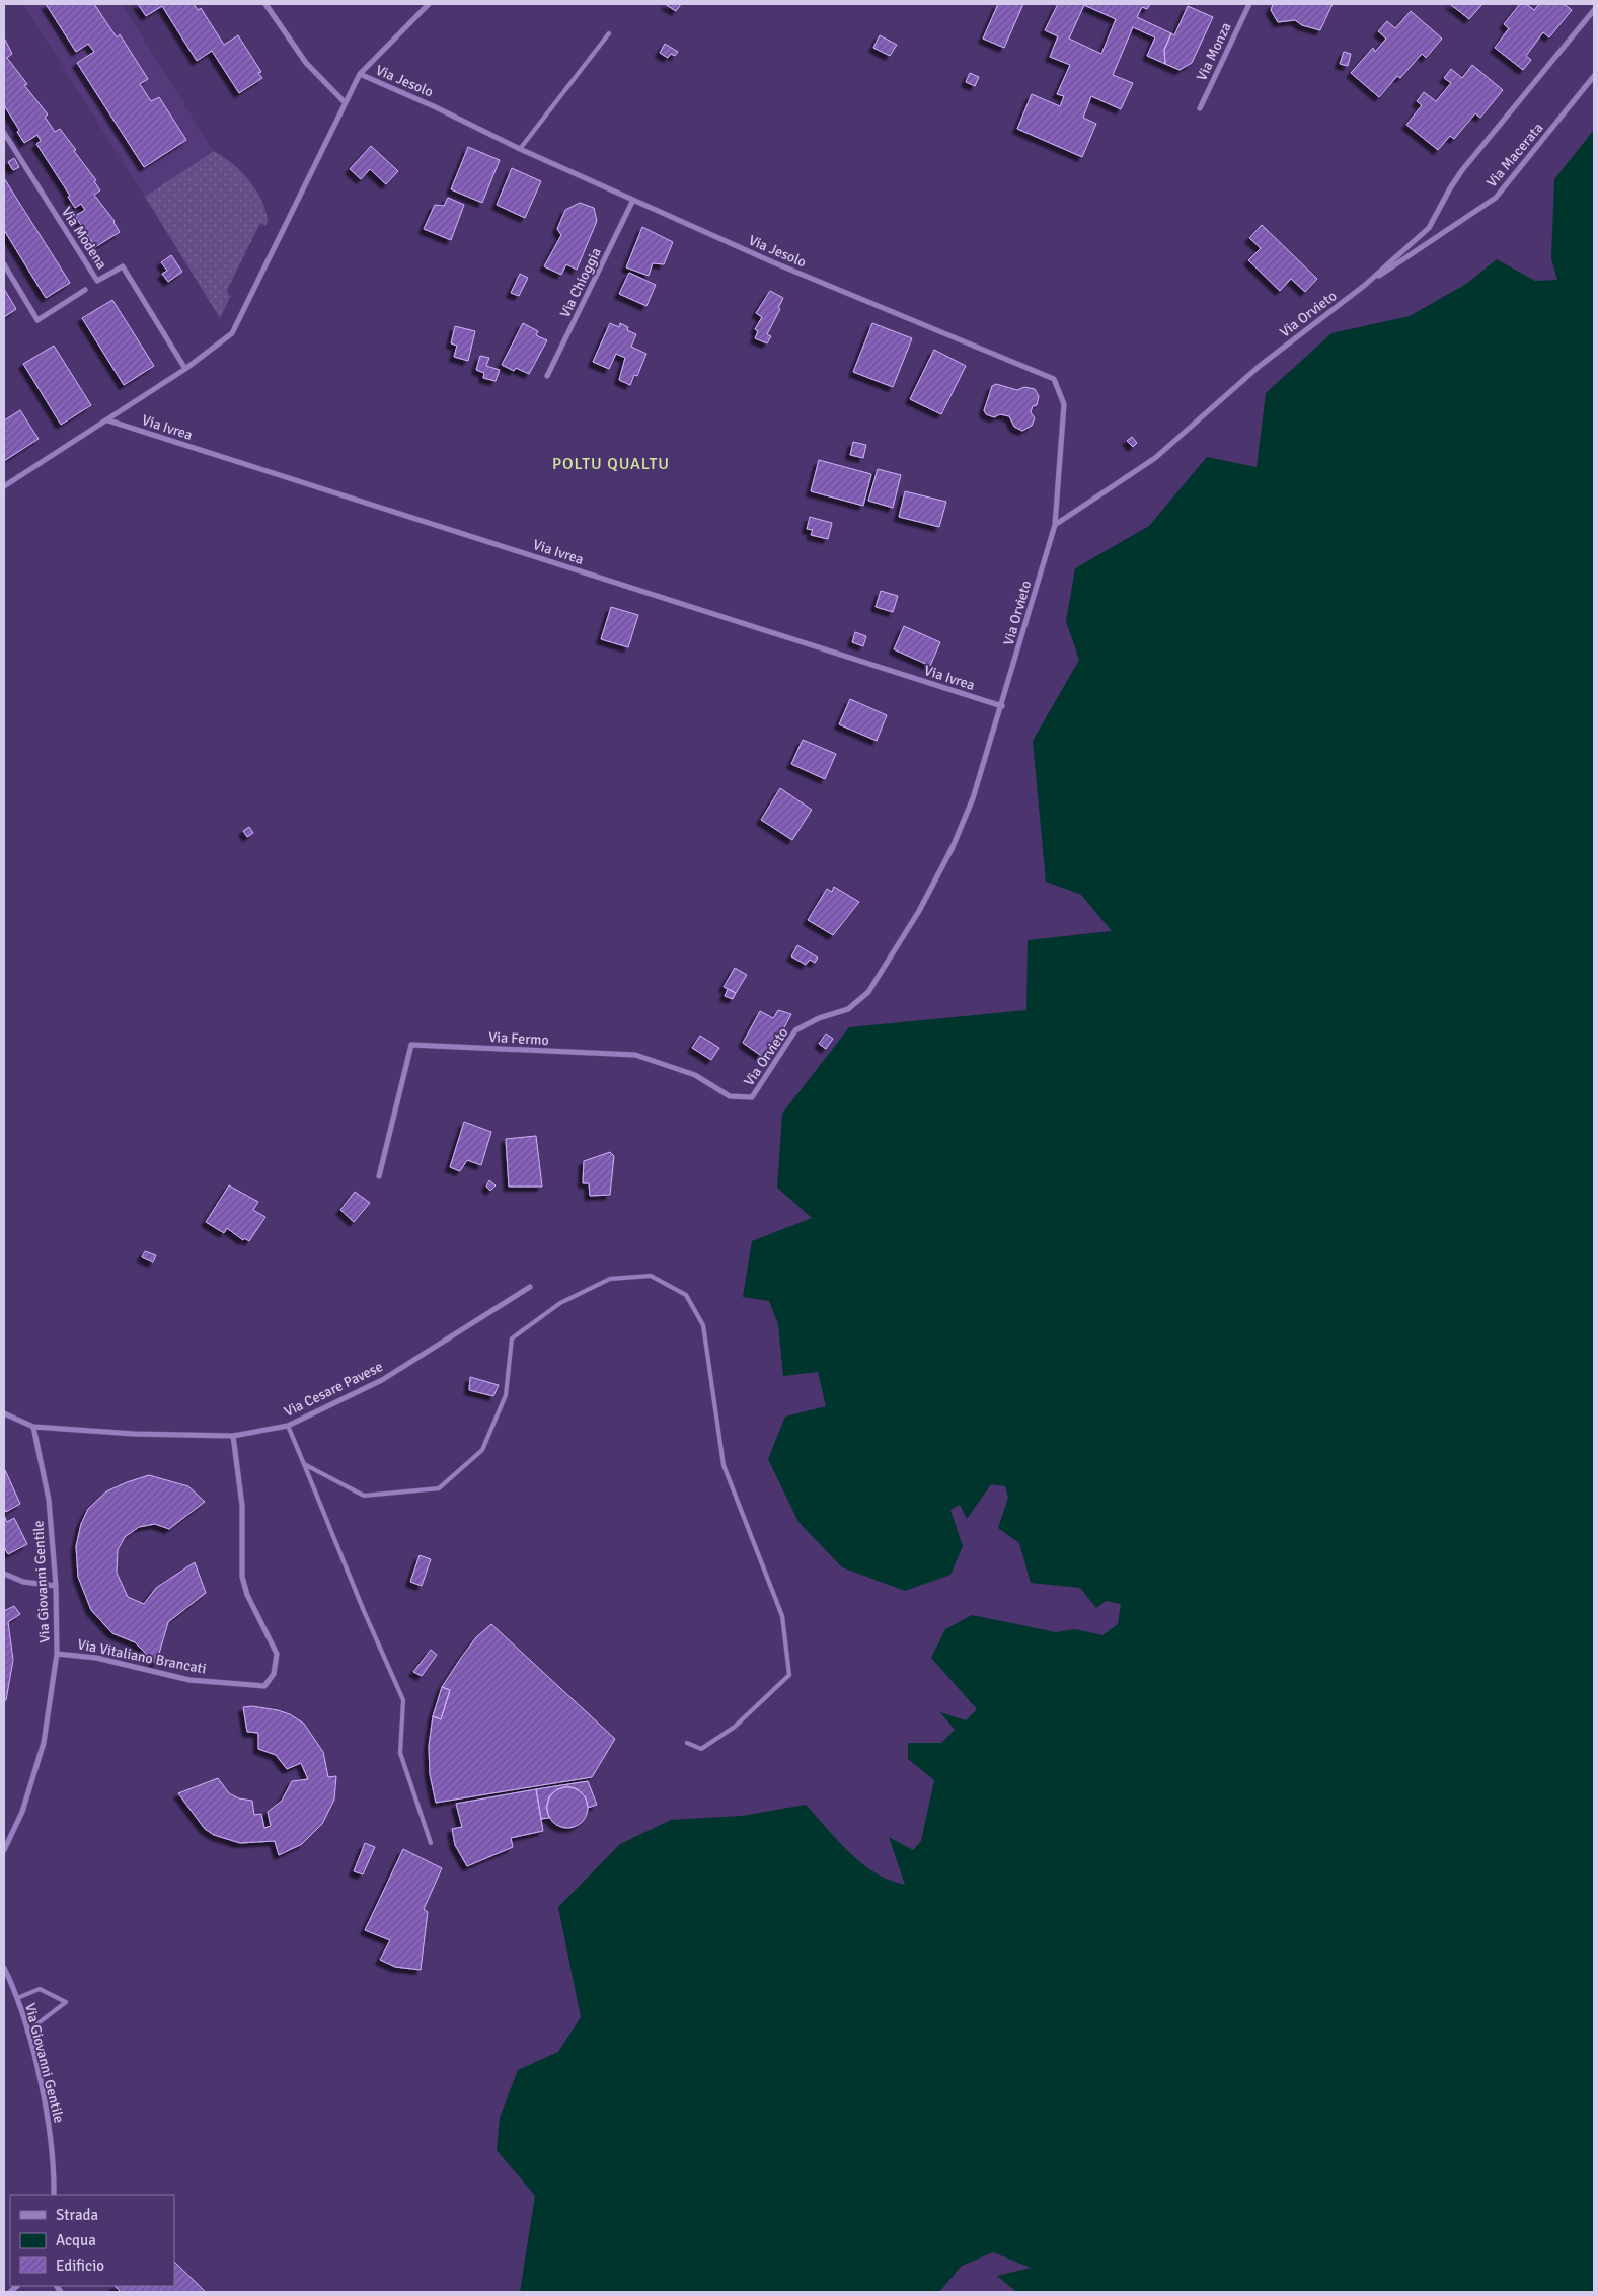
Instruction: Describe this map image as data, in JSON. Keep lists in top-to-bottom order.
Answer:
{
  "streets": {
    "street": [
      "Via Monza",
      "Via Jesolo",
      "Via Macerata",
      "Via Modena",
      "Via Chioggia",
      "Via Orvieto",
      "Via Ivrea",
      "Via Fermo",
      "Via Cesare Pavese",
      "Via Giovanni Gentile",
      "Via Vitaliano Brancati"
    ]
  },
  "crossings": [
    ["Via Jesolo", "Via Chioggia"],
    ["Via Jesolo", "Via Orvieto"],
    ["Via Macerata", "Via Orvieto"],
    ["Via Orvieto", "Via Ivrea"],
    ["Via Orvieto", "Via Fermo"],
    ["Via Cesare Pavese", "Via Giovanni Gentile"],
    ["Via Cesare Pavese", "Via Vitaliano Brancati"],
    ["Via Giovanni Gentile", "Via Vitaliano Brancati"]
  ],
  "districts": ["POLTU QUALTU"],
  "legend": ["Strada", "Acqua", "Edificio"]
}
